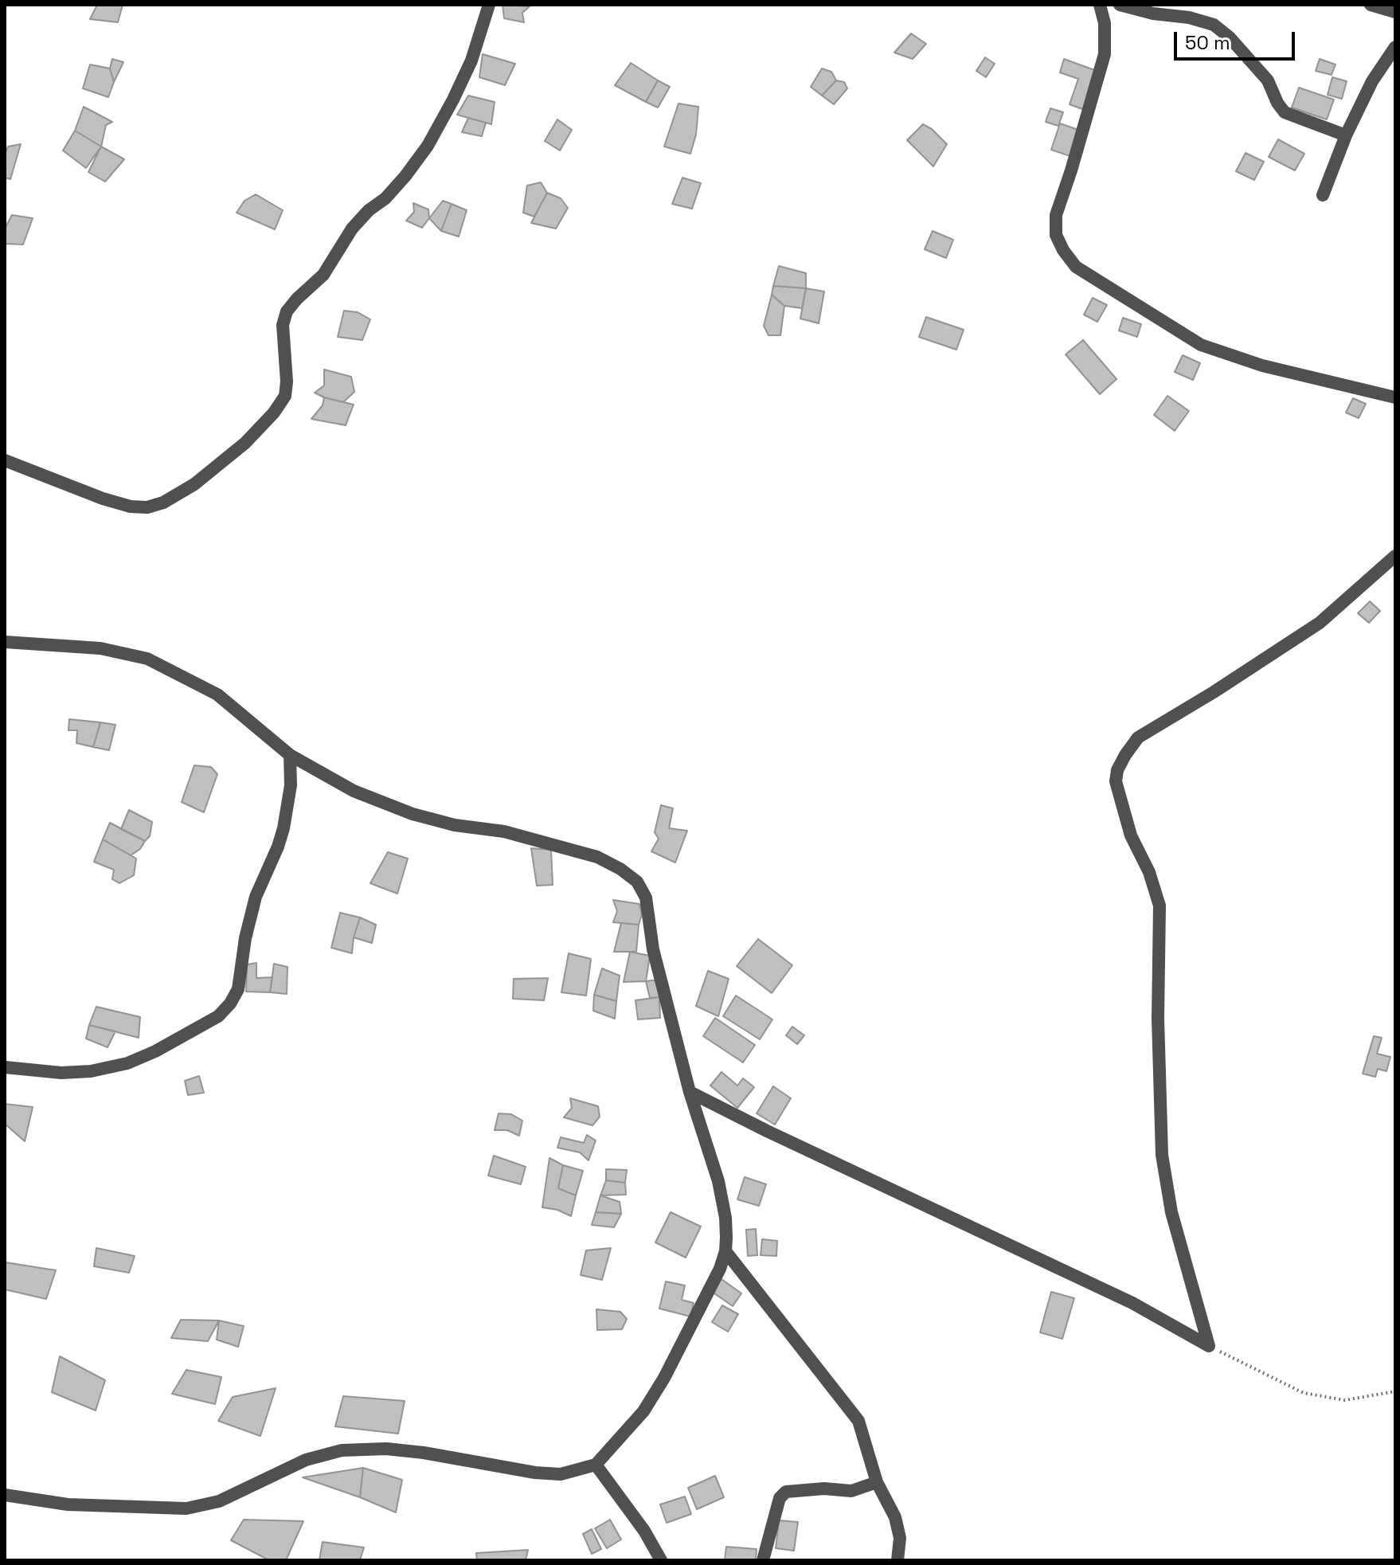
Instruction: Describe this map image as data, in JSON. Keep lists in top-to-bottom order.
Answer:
{
  "scale_bar": "50 m"
}
